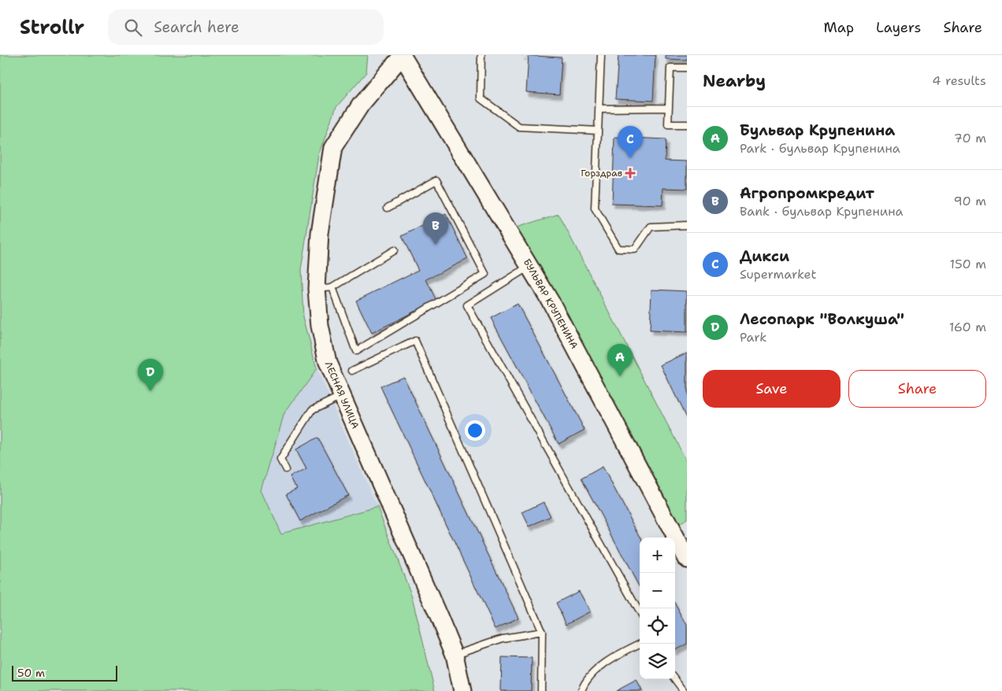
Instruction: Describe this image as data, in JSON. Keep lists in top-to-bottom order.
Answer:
{
  "streets": {
    "street": ["БУЛЬВАР КРУПЕНИНА", "ЛЕСНАЯ УЛИЦА"]
  },
  "crossings": [
    ["БУЛЬВАР КРУПЕНИНА", "ЛЕСНАЯ УЛИЦА"]
  ],
  "places": {
    "health": ["Горздрав"]
  },
  "scale_bar": "50 m",
  "page": {
    "header": "Strollr",
    "search": "Search here",
    "nav": ["Map", "Layers", "Share"],
    "heading": ["Nearby", "4 results"],
    "list": [
      {
        "mark": "A",
        "name": "Бульвар Крупенина",
        "note": "Park · бульвар Крупенина",
        "value": "70 m"
      },
      {
        "mark": "B",
        "name": "Агропромкредит",
        "note": "Bank · бульвар Крупенина",
        "value": "90 m"
      },
      {
        "mark": "C",
        "name": "Дикси",
        "note": "Supermarket",
        "value": "150 m"
      },
      {
        "mark": "D",
        "name": "Лесопарк \"Волкуша\"",
        "note": "Park",
        "value": "160 m"
      }
    ],
    "pins": [
      "C",
      "B",
      "A",
      "D"
    ],
    "buttons": ["Save", "Share"],
    "map_buttons": ["+", "−"],
    "scale": "50 m"
  }
}
